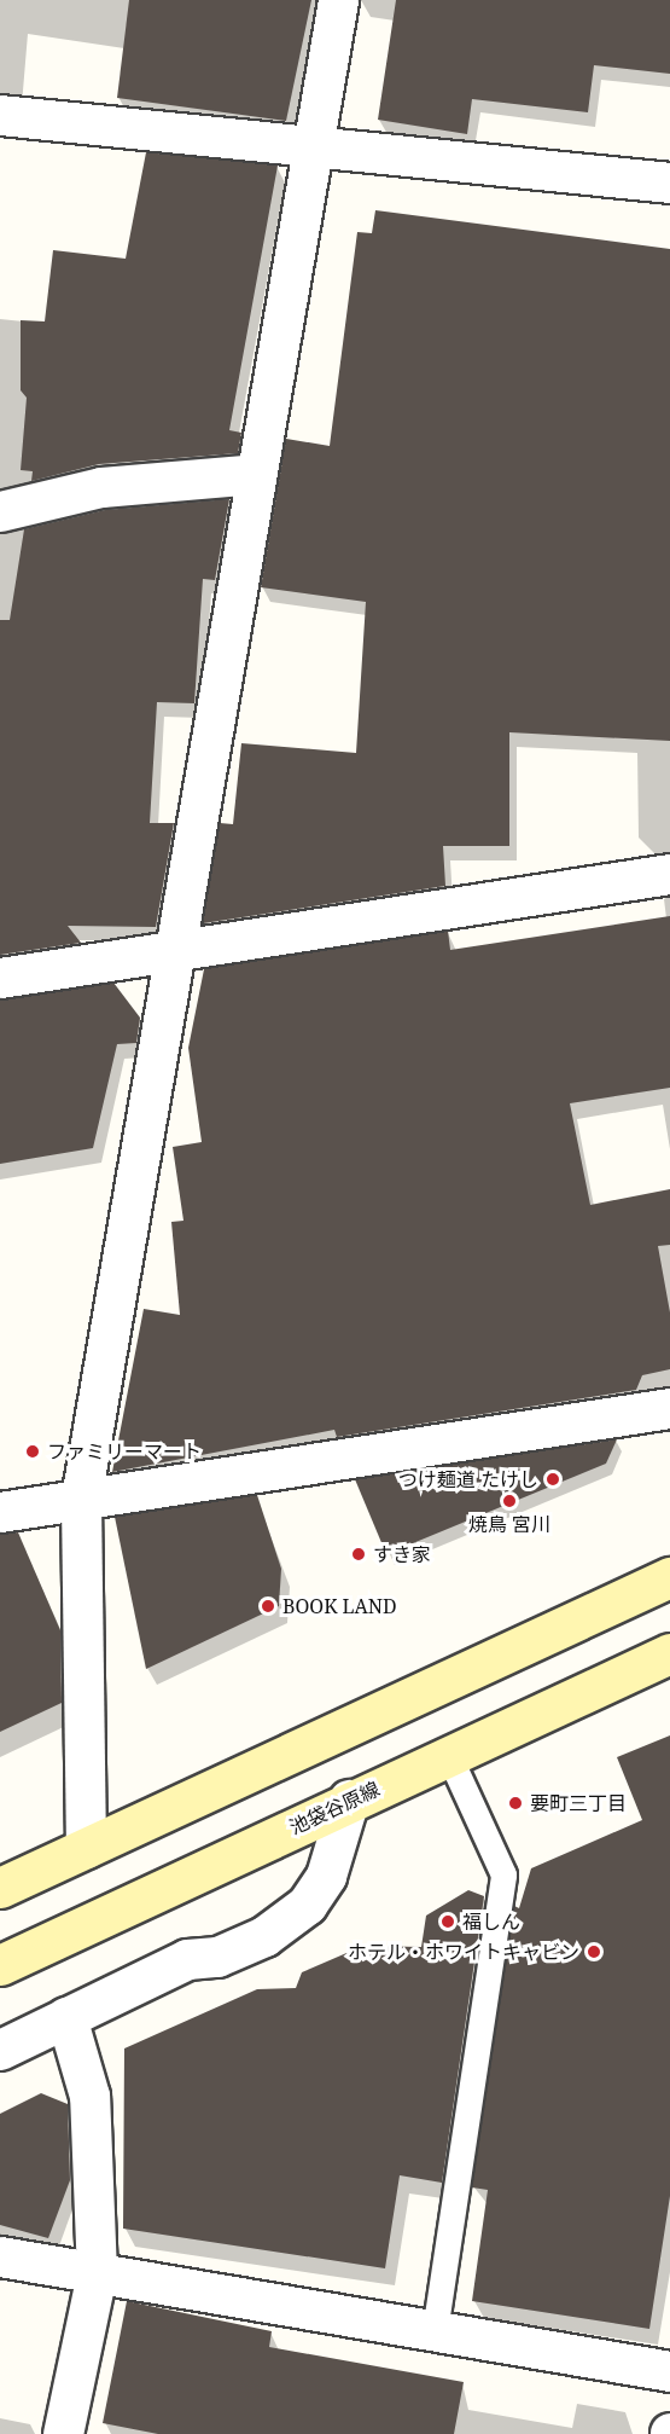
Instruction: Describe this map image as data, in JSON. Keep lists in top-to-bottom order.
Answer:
{
  "streets": {
    "main road": ["池袋谷原線"]
  },
  "places": [
    "ファミリーマート",
    "つけ麺道 たけし",
    "焼鳥 宮川",
    "すき家",
    "BOOK LAND",
    "要町三丁目",
    "福しん",
    "ホテル・ホワイトキャビン"
  ]
}
